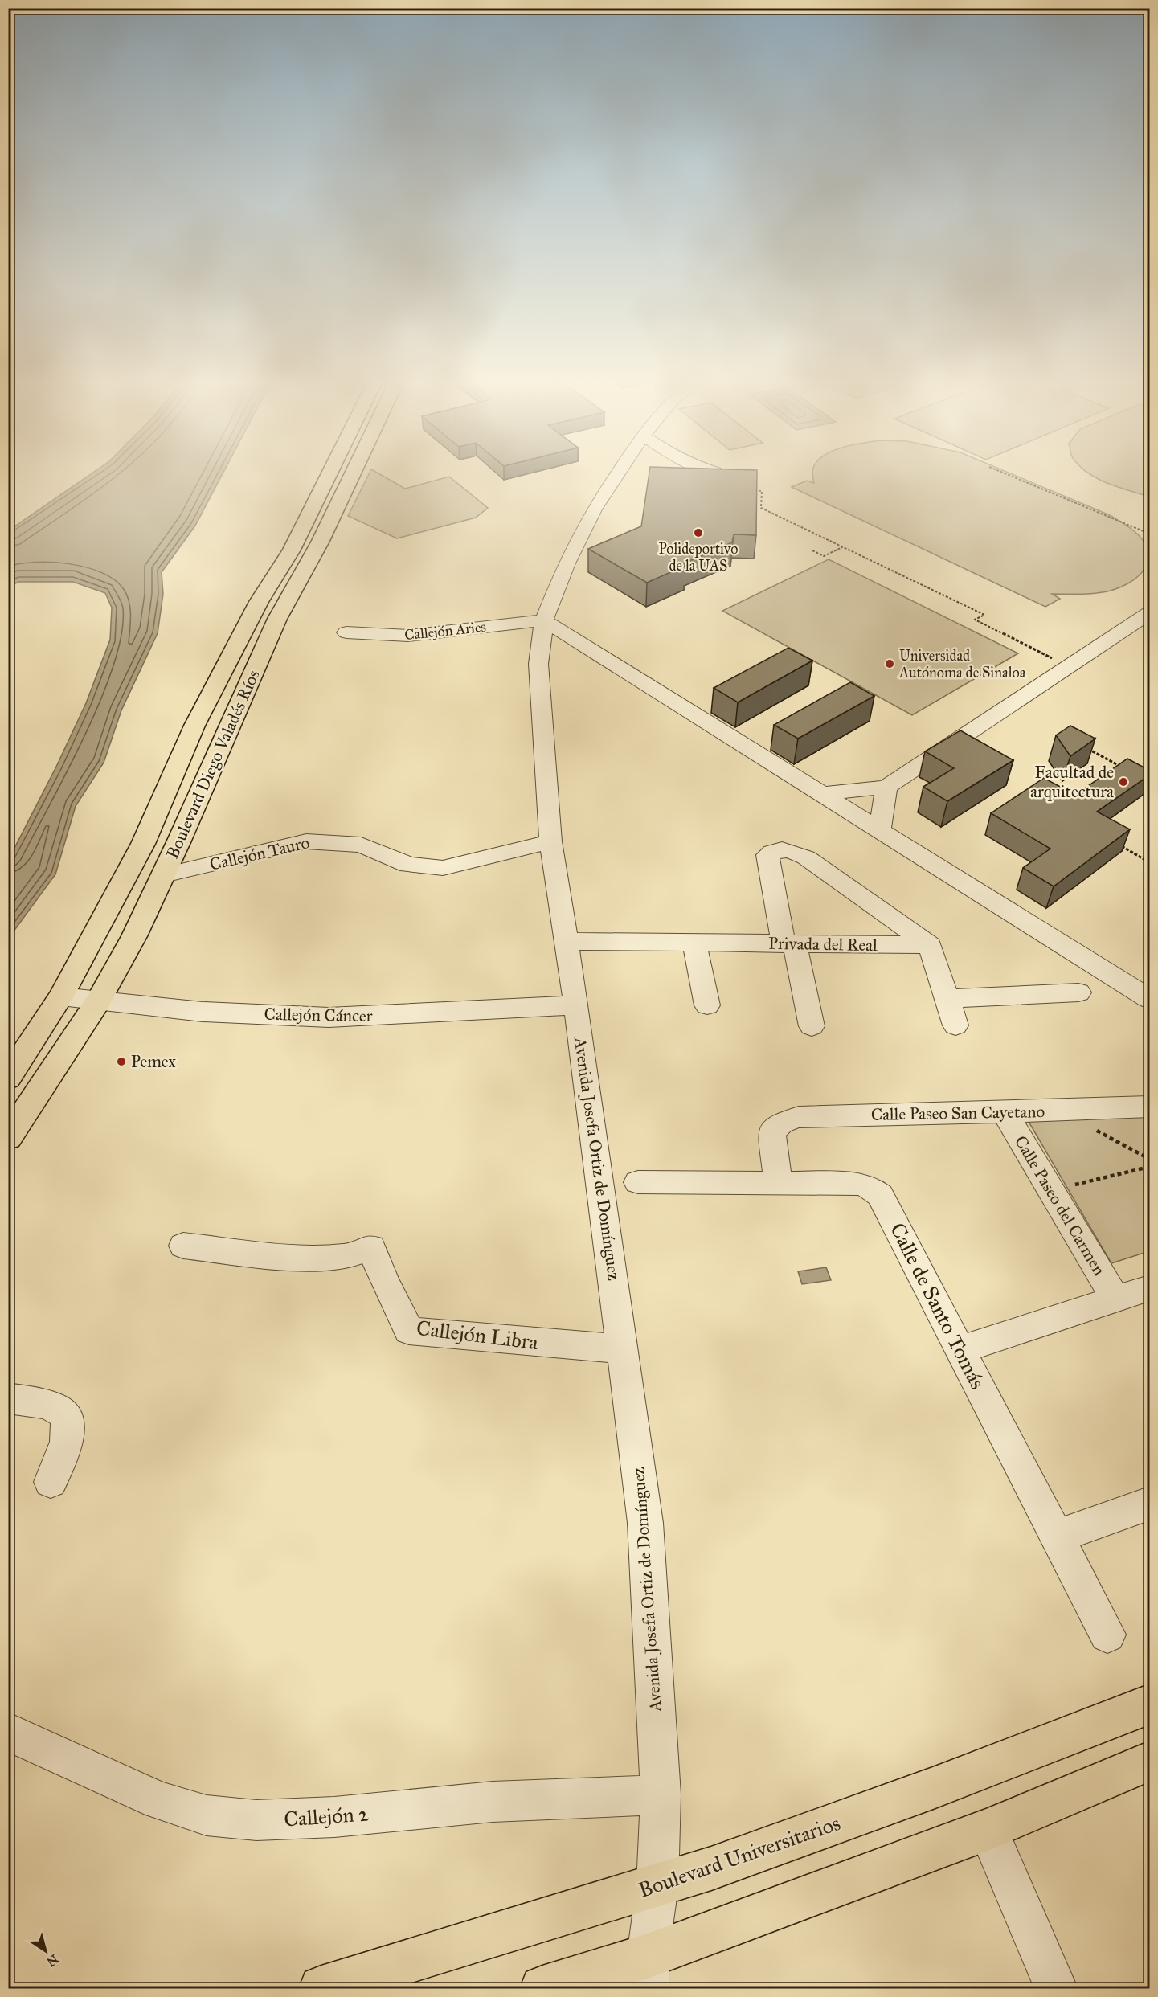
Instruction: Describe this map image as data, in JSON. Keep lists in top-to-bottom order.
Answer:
{
  "streets": {
    "main road": ["Boulevard Diego Valadés Ríos", "Boulevard Universitarios"],
    "street": [
      "Callejón Aries",
      "Callejón Tauro",
      "Privada del Real",
      "Callejón Cáncer",
      "Calle Paseo San Cayetano",
      "Avenida Josefa Ortiz de Domínguez",
      "Calle Paseo del Carmen",
      "Calle de Santo Tomás",
      "Callejón Libra",
      "Callejón 2"
    ]
  },
  "crossings": [
    ["Callejón Aries", "Avenida Josefa Ortiz de Domínguez"],
    ["Boulevard Diego Valadés Ríos", "Callejón Tauro"],
    ["Boulevard Diego Valadés Ríos", "Callejón Cáncer"],
    ["Callejón Tauro", "Avenida Josefa Ortiz de Domínguez"],
    ["Privada del Real", "Avenida Josefa Ortiz de Domínguez"],
    ["Callejón Cáncer", "Avenida Josefa Ortiz de Domínguez"],
    ["Calle Paseo San Cayetano", "Calle Paseo del Carmen"],
    ["Calle Paseo San Cayetano", "Calle de Santo Tomás"],
    ["Avenida Josefa Ortiz de Domínguez", "Callejón Libra"],
    ["Avenida Josefa Ortiz de Domínguez", "Callejón 2"],
    ["Avenida Josefa Ortiz de Domínguez", "Boulevard Universitarios"]
  ],
  "places": [
    "Polideportivo de la UAS",
    "Universidad Autónoma de Sinaloa",
    "Facultad de arquitectura",
    "Pemex"
  ],
  "north": "bottom right"
}
